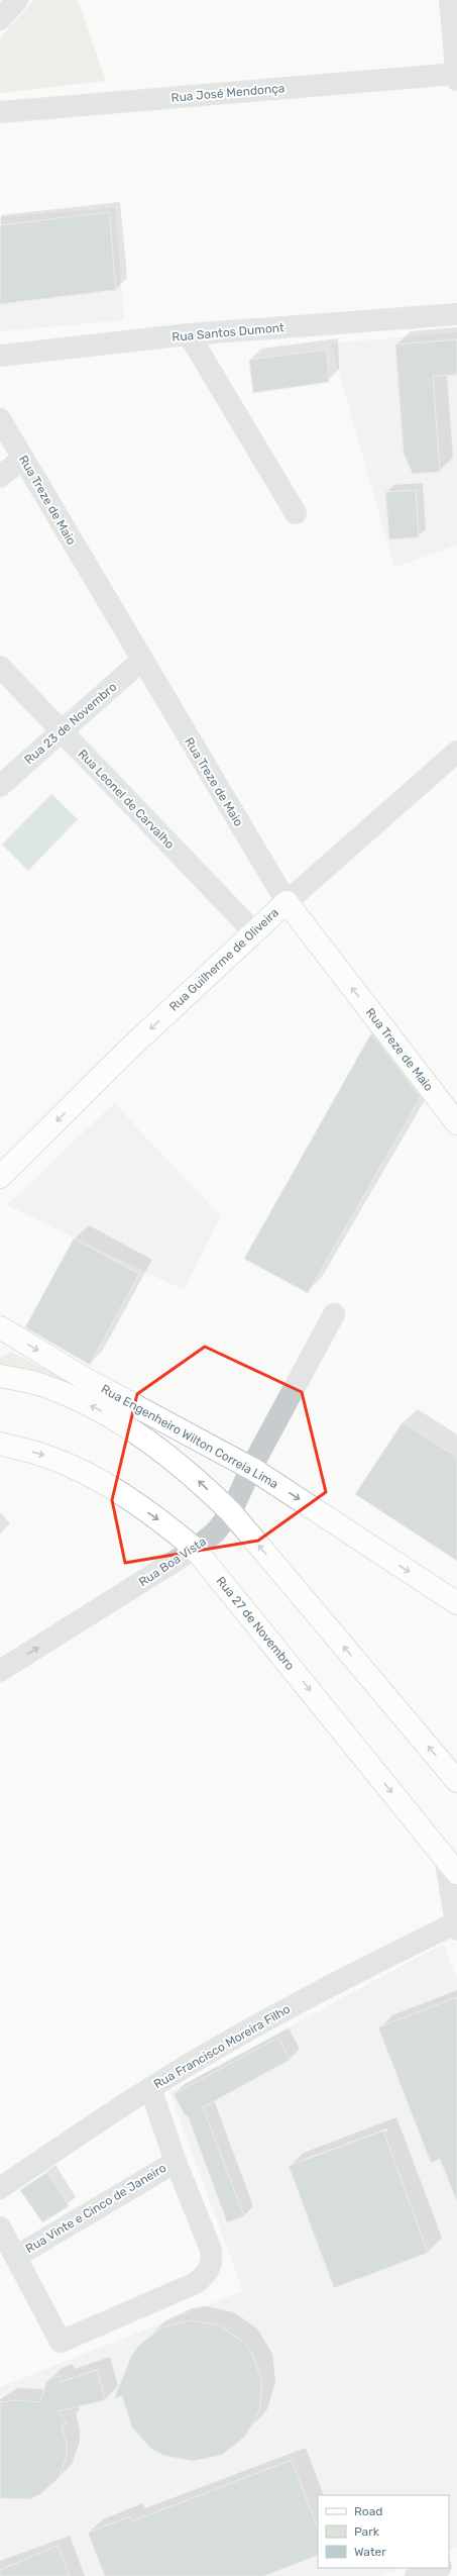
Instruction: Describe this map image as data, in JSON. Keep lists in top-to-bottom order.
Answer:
{
  "streets": {
    "main road": [
      "Rua Treze de Maio",
      "Rua Guilherme de Oliveira",
      "Rua Engenheiro Wilton Correia Lima",
      "Rua 27 de Novembro"
    ],
    "street": [
      "Rua José Mendonça",
      "Rua Santos Dumont",
      "Rua 23 de Novembro",
      "Rua Leonel de Carvalho",
      "Rua Boa Vista",
      "Rua Francisco Moreira Filho",
      "Rua Vinte e Cinco de Janeiro"
    ]
  },
  "crossings": [
    ["Rua Treze de Maio", "Rua 23 de Novembro"],
    ["Rua Treze de Maio", "Rua Guilherme de Oliveira"],
    ["Rua 23 de Novembro", "Rua Leonel de Carvalho"],
    ["Rua Leonel de Carvalho", "Rua Guilherme de Oliveira"],
    ["Rua Engenheiro Wilton Correia Lima", "Rua Boa Vista"],
    ["Rua Boa Vista", "Rua 27 de Novembro"]
  ],
  "one_way": ["Rua Guilherme de Oliveira", "Rua Boa Vista"],
  "legend": ["Road", "Park", "Water"]
}
